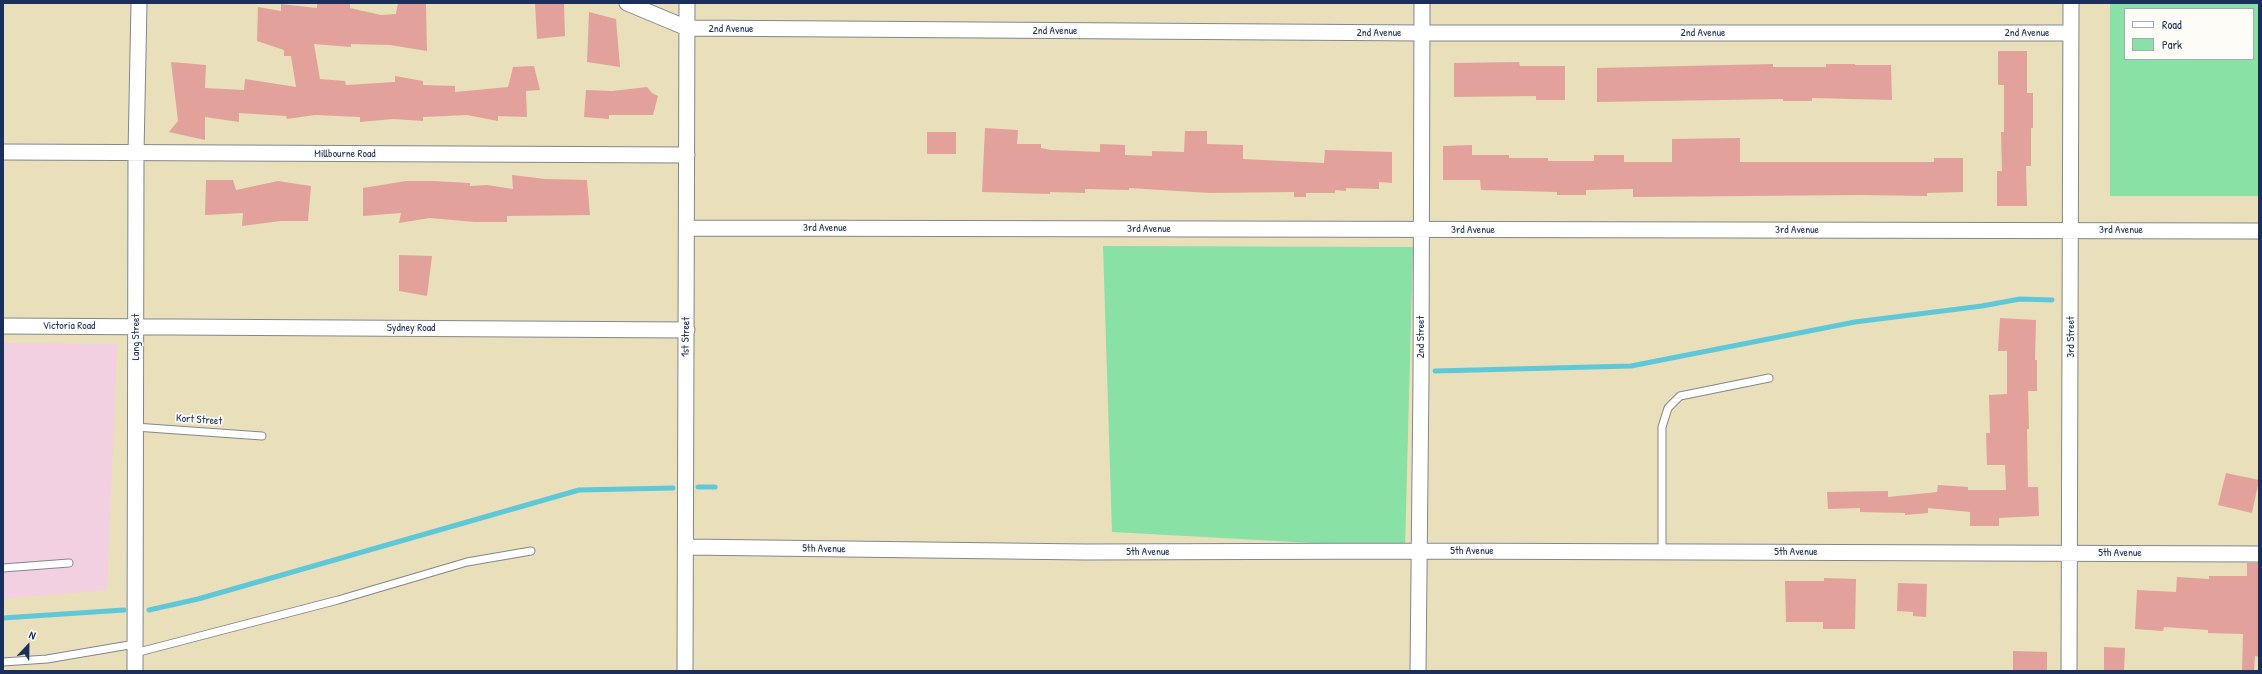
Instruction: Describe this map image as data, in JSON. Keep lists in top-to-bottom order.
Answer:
{
  "streets": {
    "street": [
      "2nd Avenue",
      "Millbourne Road",
      "3rd Avenue",
      "Victoria Road",
      "Sydney Road",
      "Lang Street",
      "1st Street",
      "2nd Street",
      "3rd Street",
      "5th Avenue"
    ],
    "lane": ["Kort Street"]
  },
  "crossings": [
    ["2nd Avenue", "1st Street"],
    ["2nd Avenue", "2nd Street"],
    ["2nd Avenue", "3rd Street"],
    ["Millbourne Road", "Lang Street"],
    ["Millbourne Road", "1st Street"],
    ["3rd Avenue", "1st Street"],
    ["3rd Avenue", "2nd Street"],
    ["3rd Avenue", "3rd Street"],
    ["Victoria Road", "Sydney Road"],
    ["Victoria Road", "Lang Street"],
    ["Sydney Road", "Lang Street"],
    ["Sydney Road", "1st Street"],
    ["Lang Street", "Kort Street"],
    ["1st Street", "5th Avenue"],
    ["2nd Street", "5th Avenue"],
    ["3rd Street", "5th Avenue"]
  ],
  "legend": ["Road", "Park"],
  "north": "top"
}
